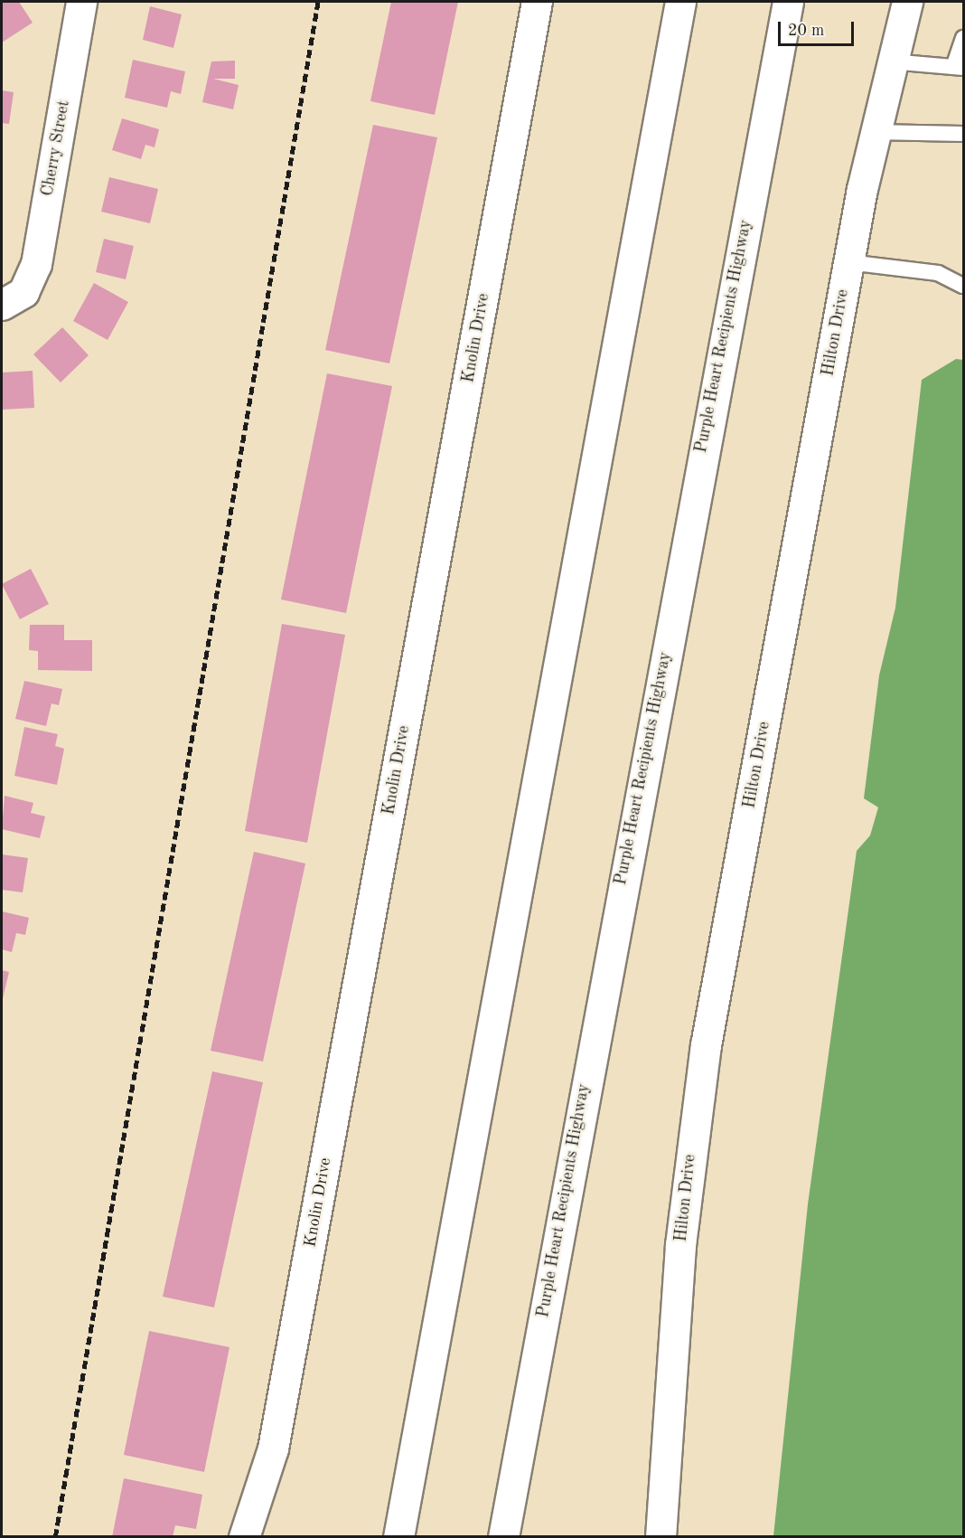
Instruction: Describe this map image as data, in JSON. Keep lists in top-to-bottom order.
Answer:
{
  "streets": {
    "main road": [
      "Cherry Street",
      "Hilton Drive",
      "Purple Heart Recipients Highway",
      "Knolin Drive"
    ]
  },
  "scale_bar": "20 m"
}
